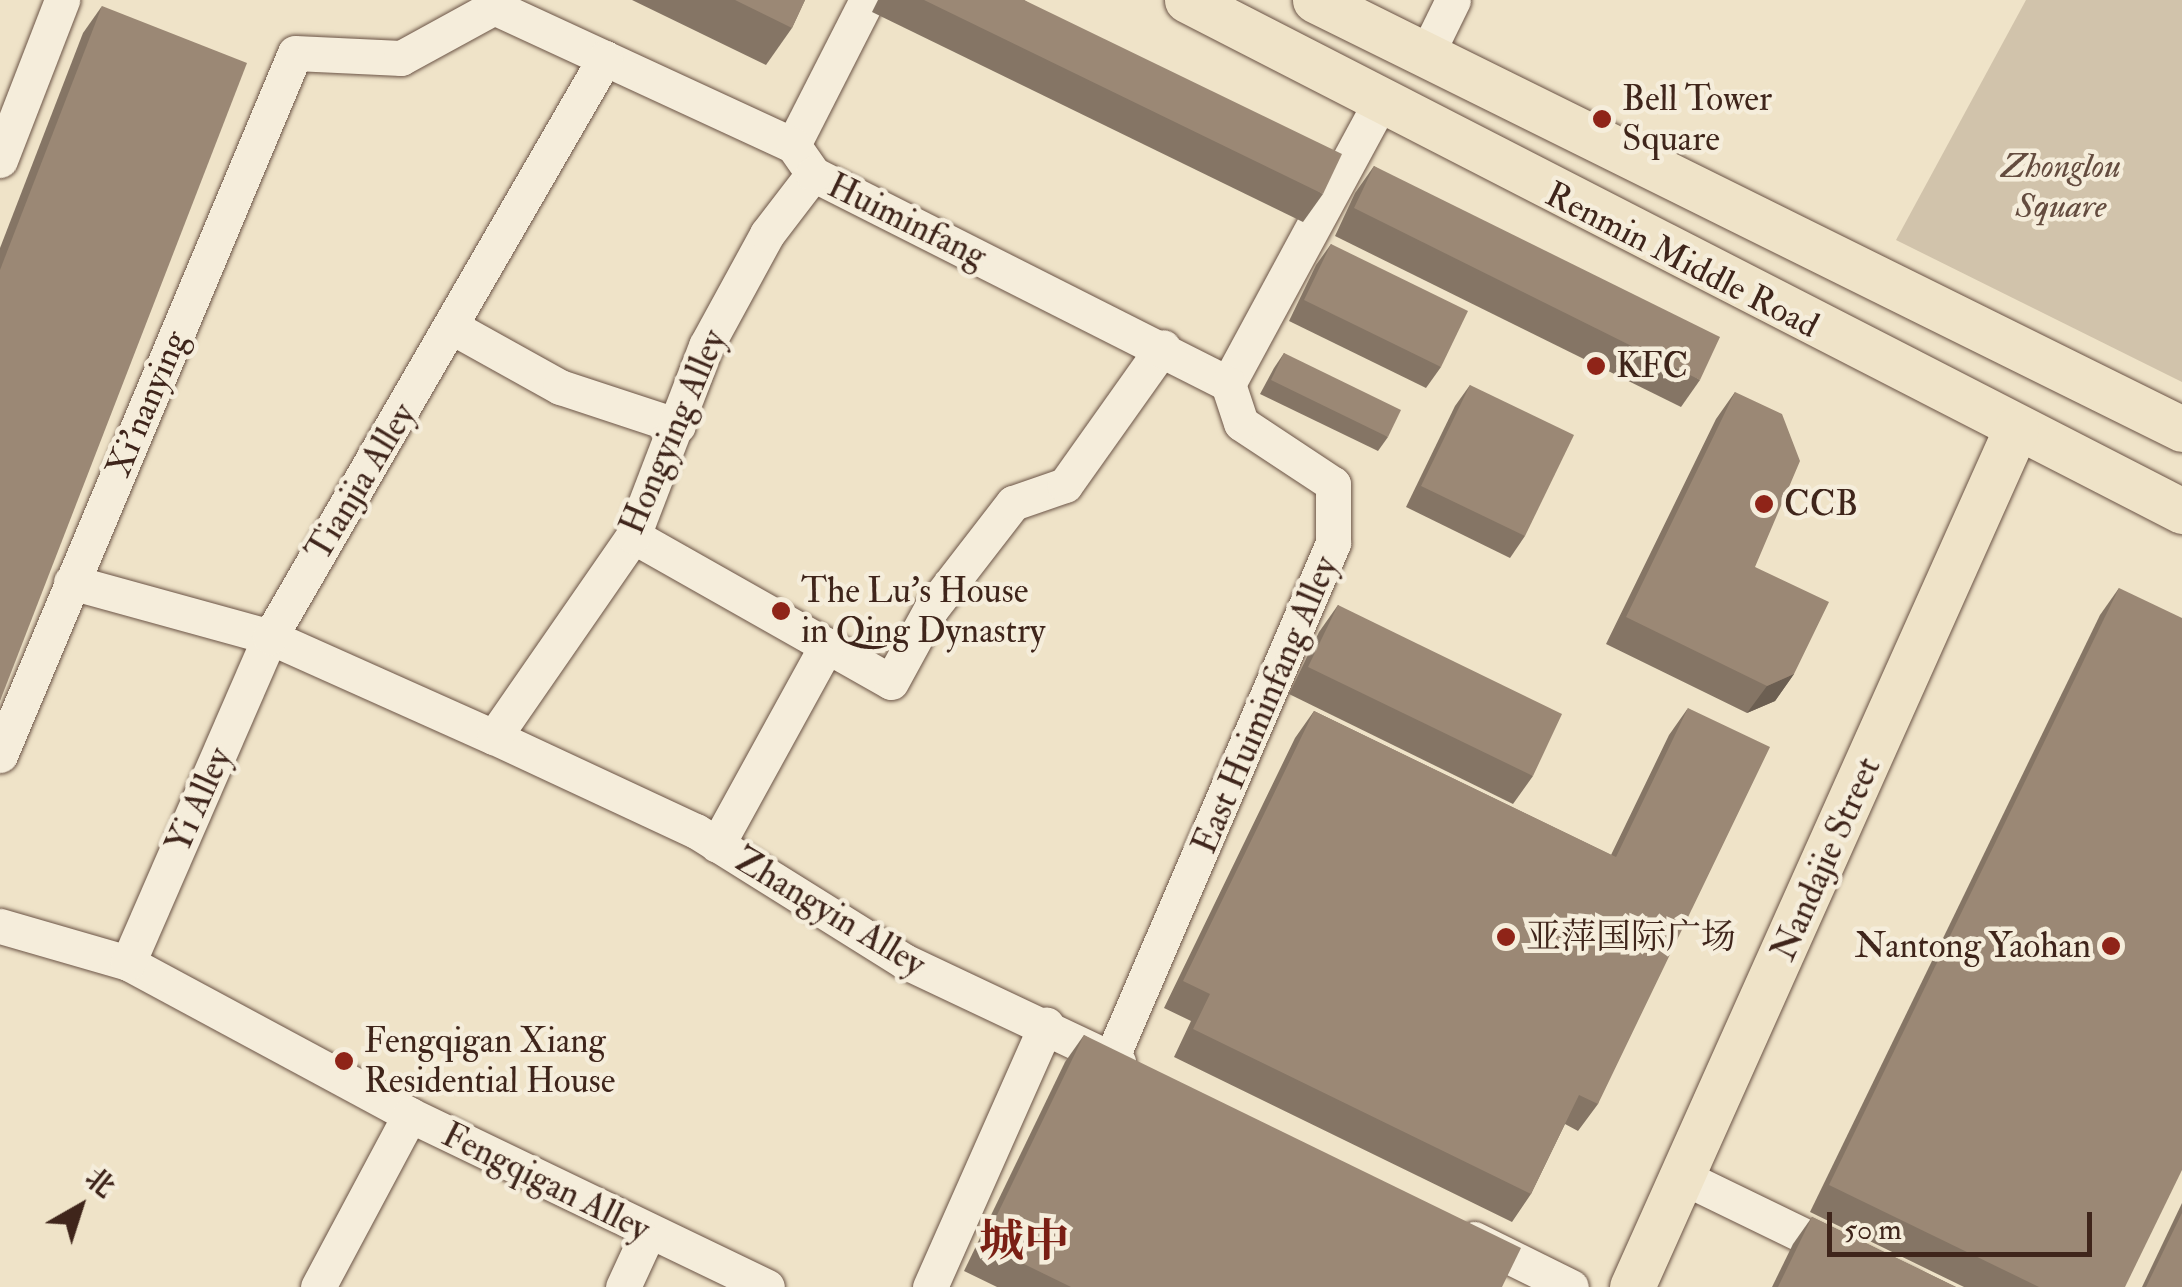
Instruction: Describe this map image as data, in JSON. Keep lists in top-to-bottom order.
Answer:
{
  "streets": {
    "main road": ["Renmin Middle Road", "Nandajie Street"],
    "street": [
      "Huiminfang",
      "Xi'nanying",
      "Hongying Alley",
      "Tianjia Alley",
      "East Huiminfang Alley",
      "Yi Alley",
      "Zhangyin Alley",
      "Fengqigan Alley"
    ]
  },
  "crossings": [
    ["Huiminfang", "Xi'nanying"],
    ["Huiminfang", "Hongying Alley"],
    ["Huiminfang", "Tianjia Alley"],
    ["Huiminfang", "East Huiminfang Alley"],
    ["Renmin Middle Road", "Nandajie Street"],
    ["Xi'nanying", "Zhangyin Alley"],
    ["Hongying Alley", "Zhangyin Alley"],
    ["Tianjia Alley", "Yi Alley"],
    ["Tianjia Alley", "Zhangyin Alley"],
    ["East Huiminfang Alley", "Zhangyin Alley"],
    ["Yi Alley", "Zhangyin Alley"],
    ["Yi Alley", "Fengqigan Alley"]
  ],
  "districts": ["城中"],
  "parks": ["Zhonglou Square"],
  "places": [
    "Bell Tower Square",
    "KFC",
    "CCB",
    "The Lu's House in Qing Dynastry",
    "亚萍国际广场",
    "Nantong Yaohan",
    "Fengqigan Xiang Residential House"
  ],
  "scale_bar": "50 m",
  "north": "top right"
}
